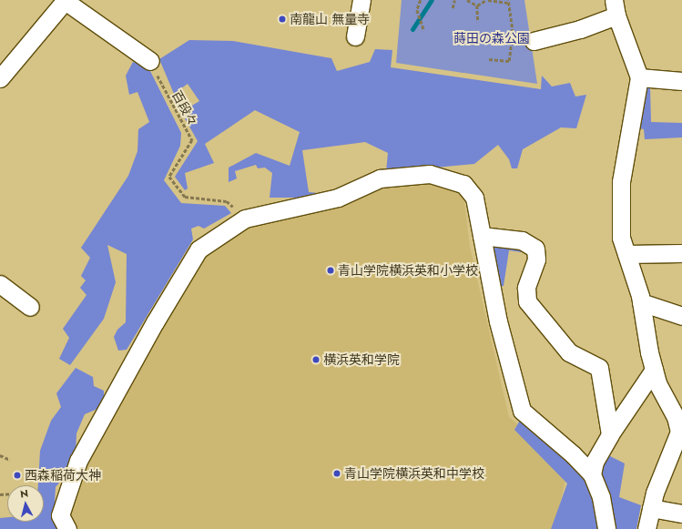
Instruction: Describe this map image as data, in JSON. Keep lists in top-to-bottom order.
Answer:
{
  "streets": {
    "path": ["百段々"]
  },
  "parks": ["蒔田の森公園"],
  "places": [
    "南龍山 無量寺",
    "青山学院横浜英和小学校",
    "横浜英和学院",
    "青山学院横浜英和中学校",
    "西森稲荷大神"
  ],
  "north": "top"
}
